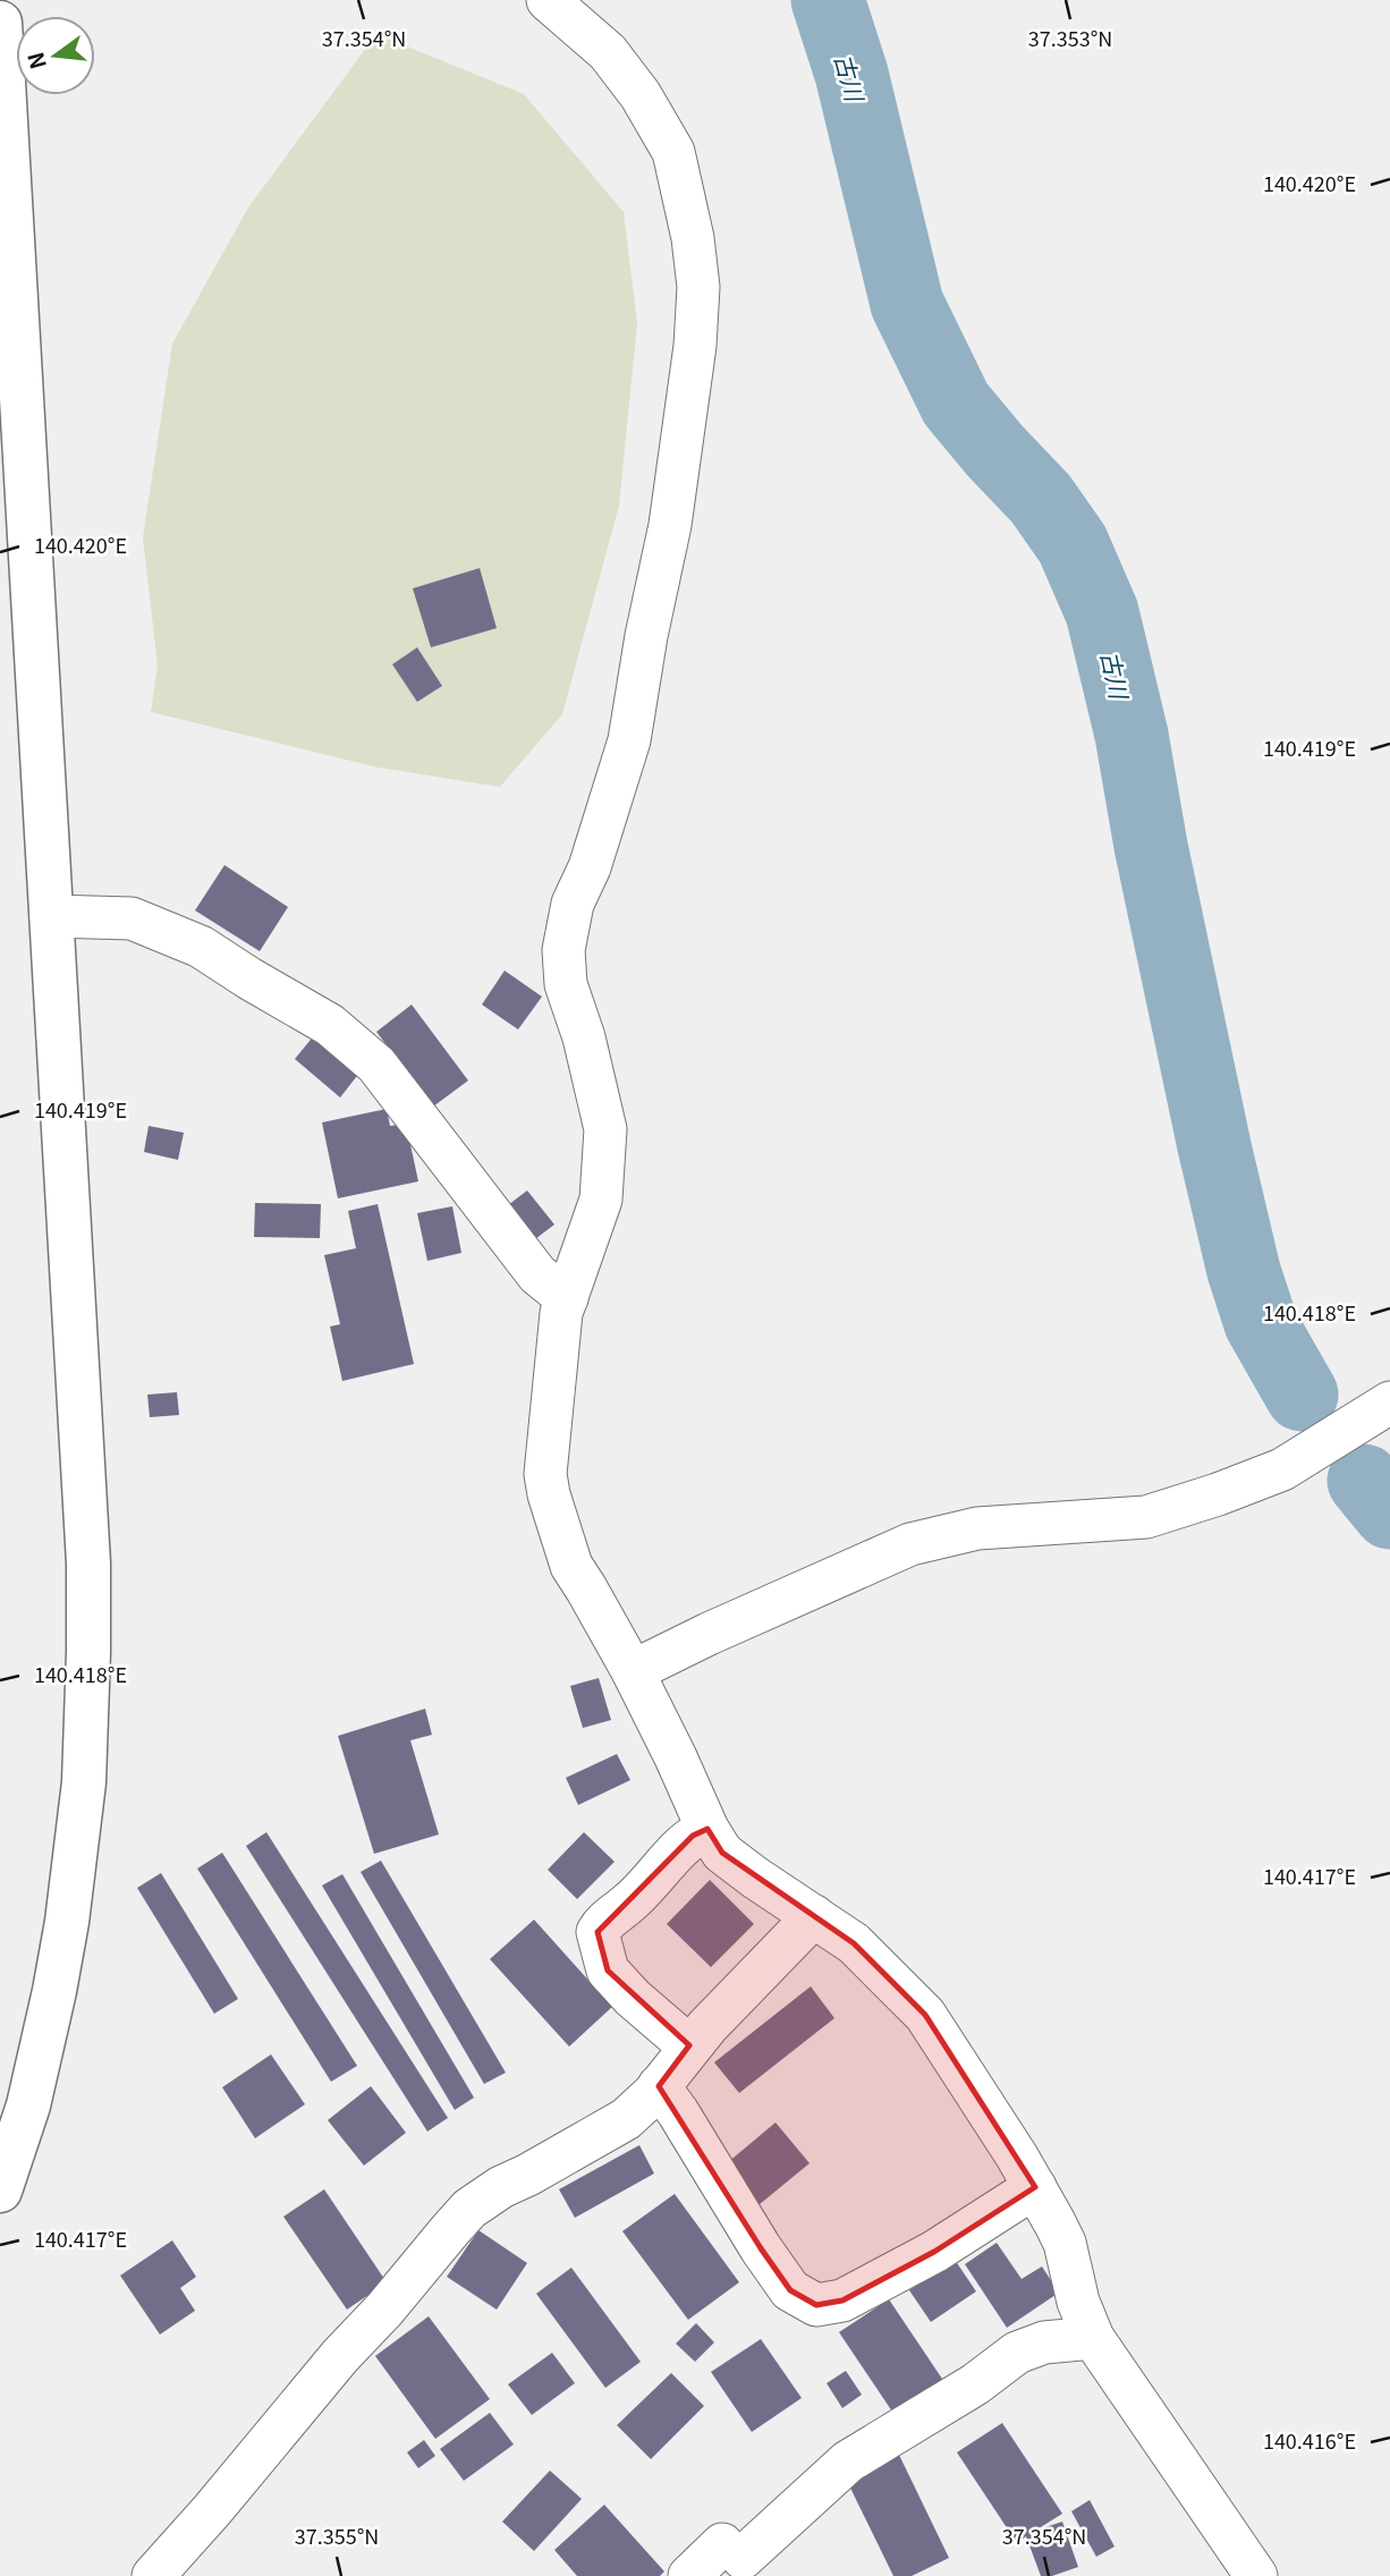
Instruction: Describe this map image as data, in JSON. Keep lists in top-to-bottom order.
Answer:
{
  "water": ["古川"],
  "north": "left",
  "coordinates": [
    "37.353°N",
    "37.354°N",
    "140.420°E",
    "140.419°E",
    "140.418°E",
    "140.417°E",
    "140.416°E",
    "37.355°N"
  ]
}
